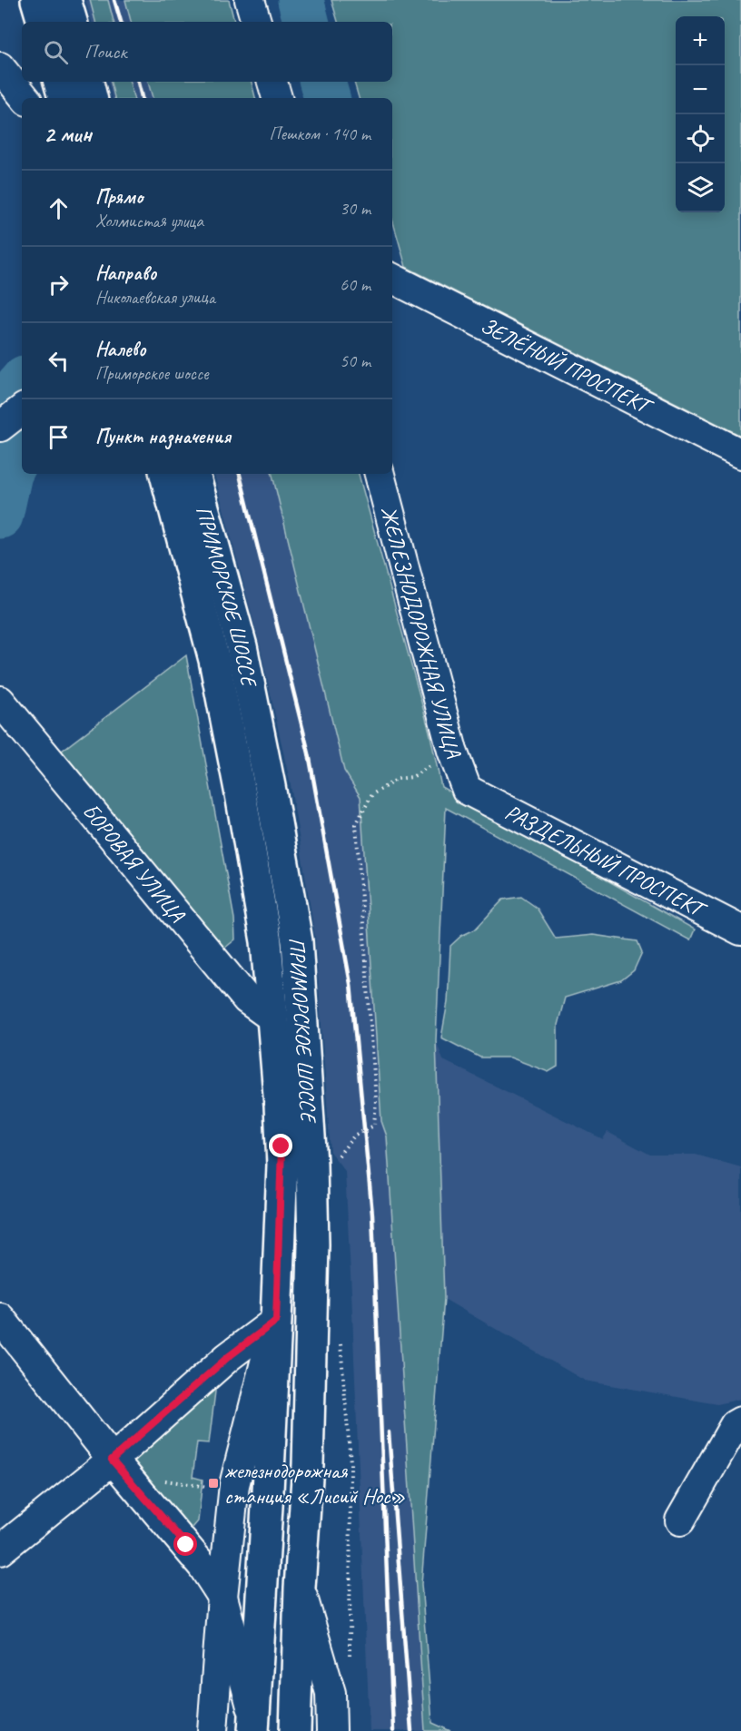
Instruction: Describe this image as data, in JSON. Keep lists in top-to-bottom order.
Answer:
{
  "streets": {
    "main road": ["ПРИМОРСКОЕ ШОССЕ"],
    "street": [
      "ЗЕЛЁНЫЙ ПРОСПЕКТ",
      "ЖЕЛЕЗНОДОРОЖНАЯ УЛИЦА",
      "РАЗДЕЛЬНЫЙ ПРОСПЕКТ",
      "БОРОВАЯ УЛИЦА"
    ]
  },
  "crossings": [
    ["ПРИМОРСКОЕ ШОССЕ", "БОРОВАЯ УЛИЦА"],
    ["ЖЕЛЕЗНОДОРОЖНАЯ УЛИЦА", "РАЗДЕЛЬНЫЙ ПРОСПЕКТ"]
  ],
  "places": {
    "transit": ["железнодорожная станция «Лисий Нос»"]
  },
  "page": {
    "map_buttons": ["+", "−"],
    "search": "Поиск",
    "heading": ["2 мин", "Пешком · 140 m"],
    "list": [
      ["Прямо", "Холмистая улица", "30 m"],
      ["Направо", "Николаевская улица", "60 m"],
      ["Налево", "Приморское шоссе", "50 m"],
      "Пункт назначения"
    ]
  }
}
